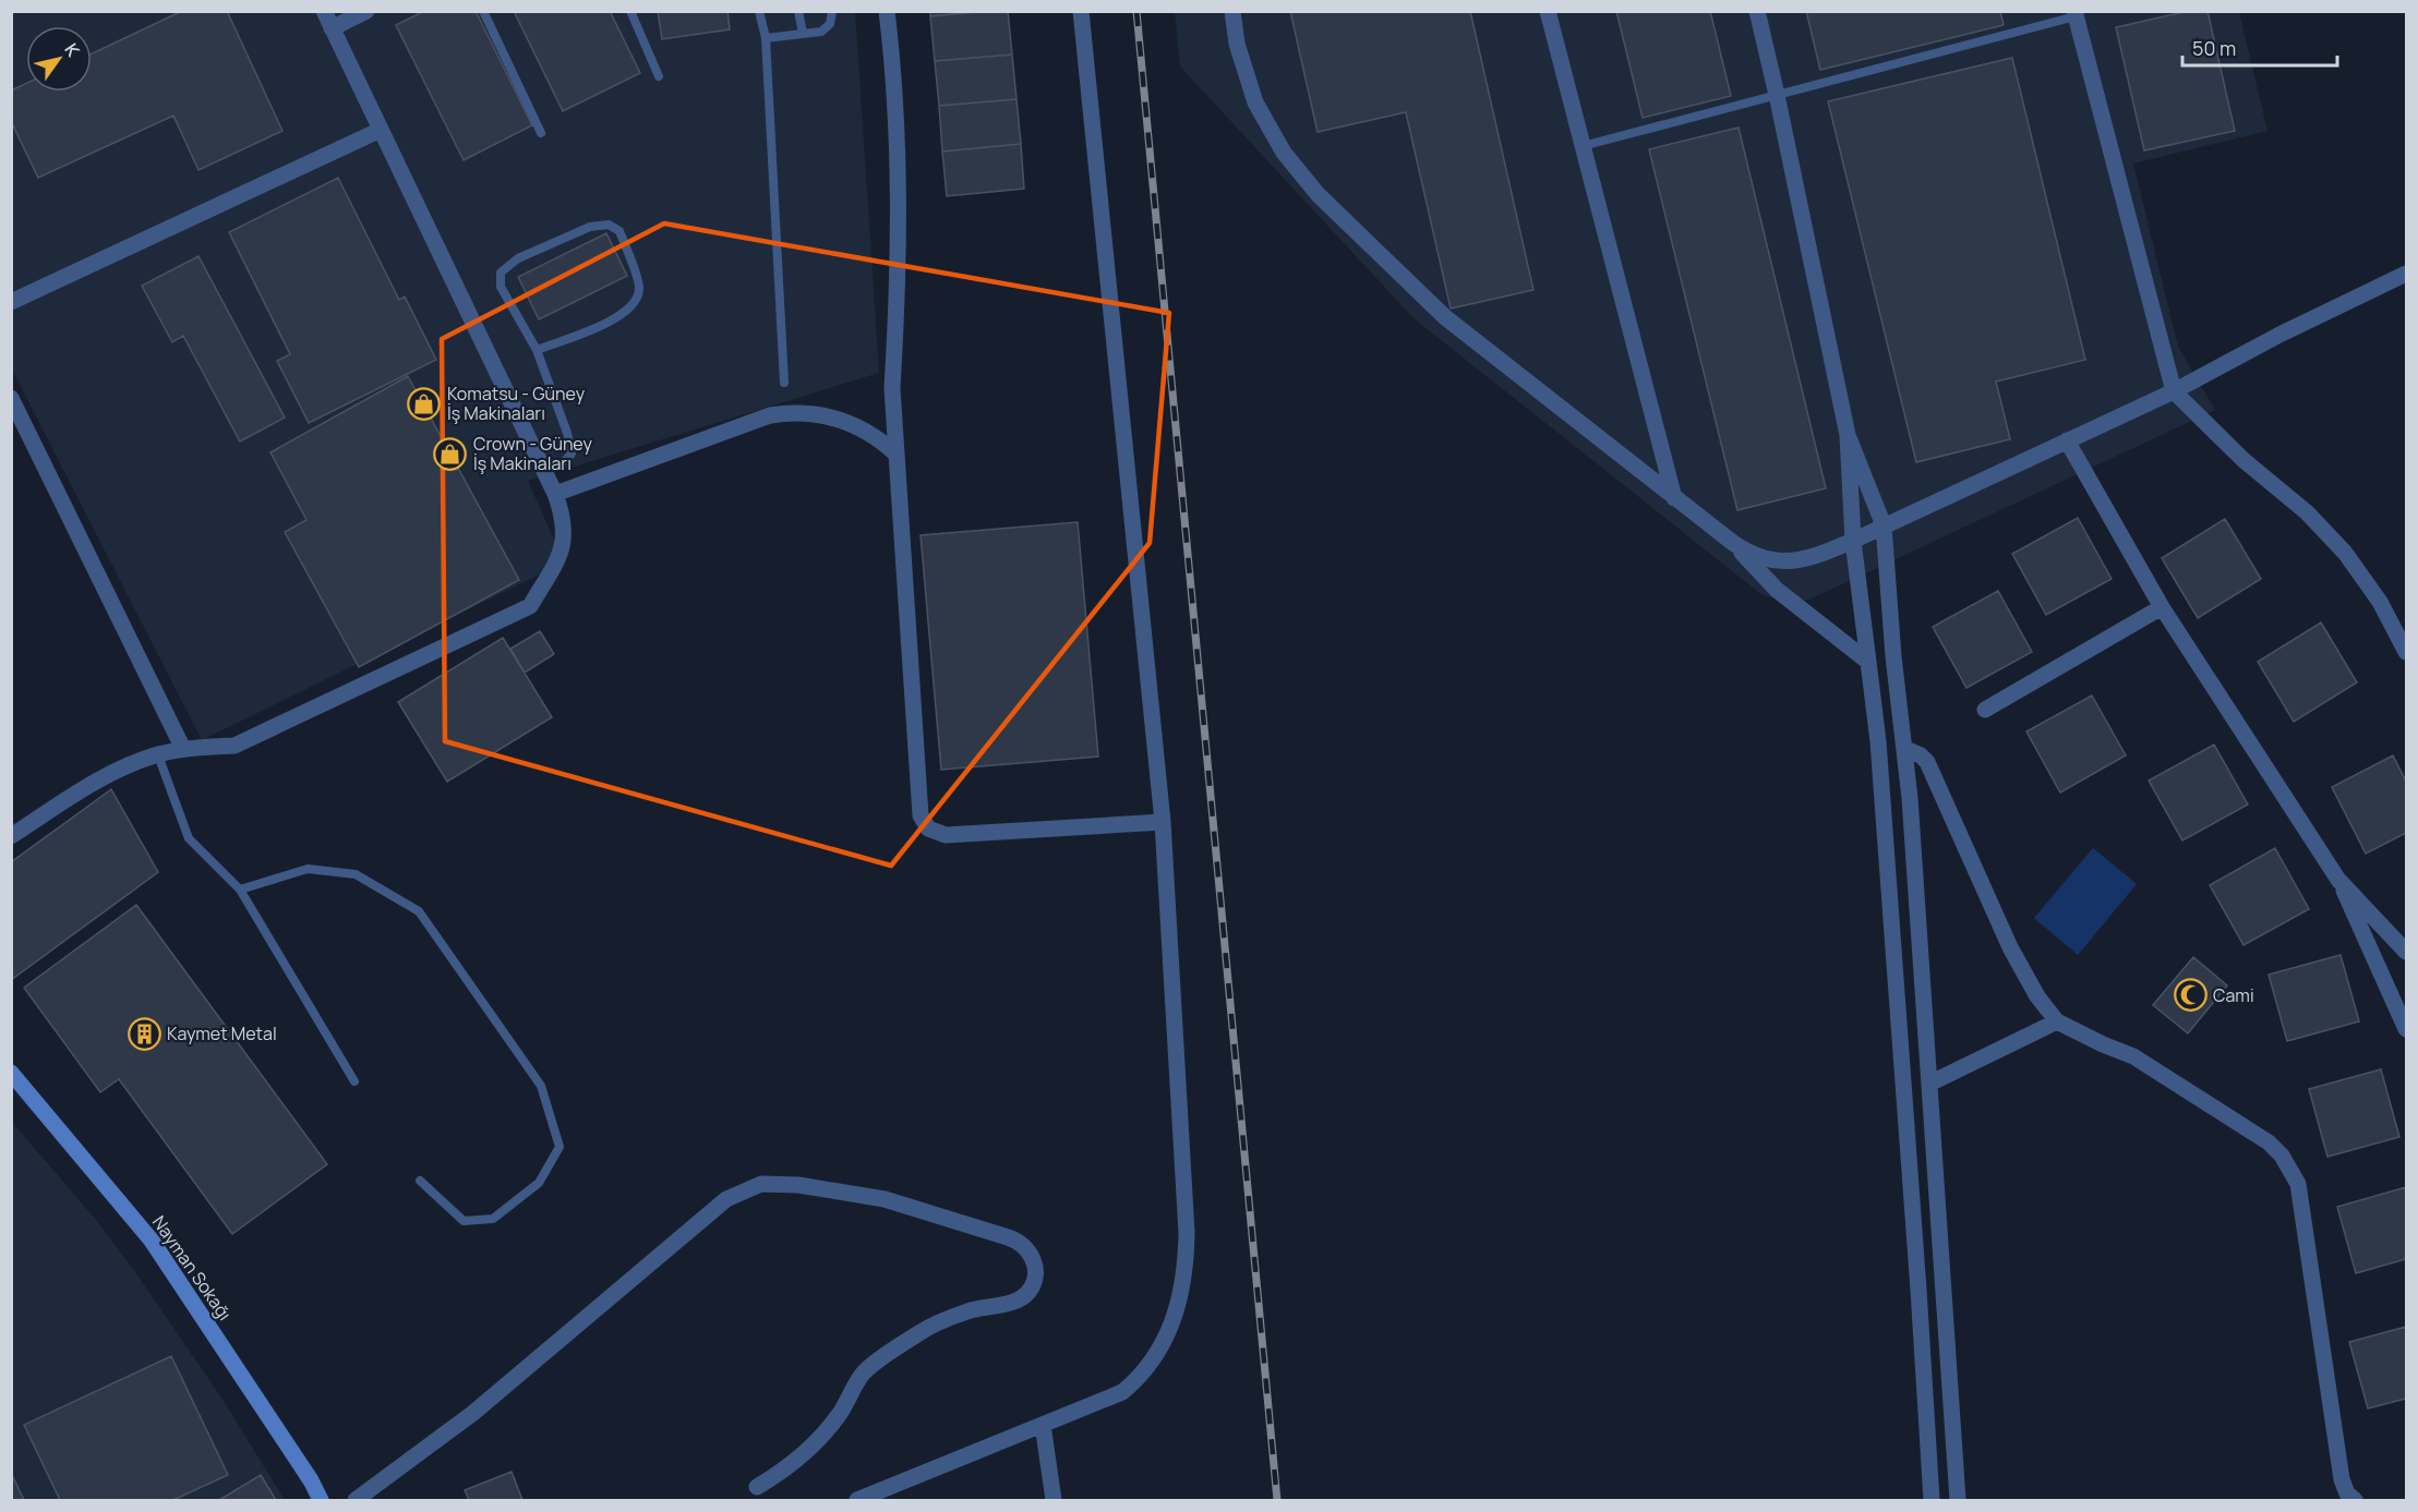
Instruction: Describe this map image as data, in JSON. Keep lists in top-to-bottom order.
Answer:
{
  "streets": {
    "street": ["Nayman Sokağı"]
  },
  "places": {
    "shop": ["Komatsu - Güney İş Makinaları", "Crown - Güney İş Makinaları"],
    "mosque": ["Cami"],
    "building": ["Kaymet Metal"]
  },
  "scale_bar": "50 m",
  "north": "top right"
}
